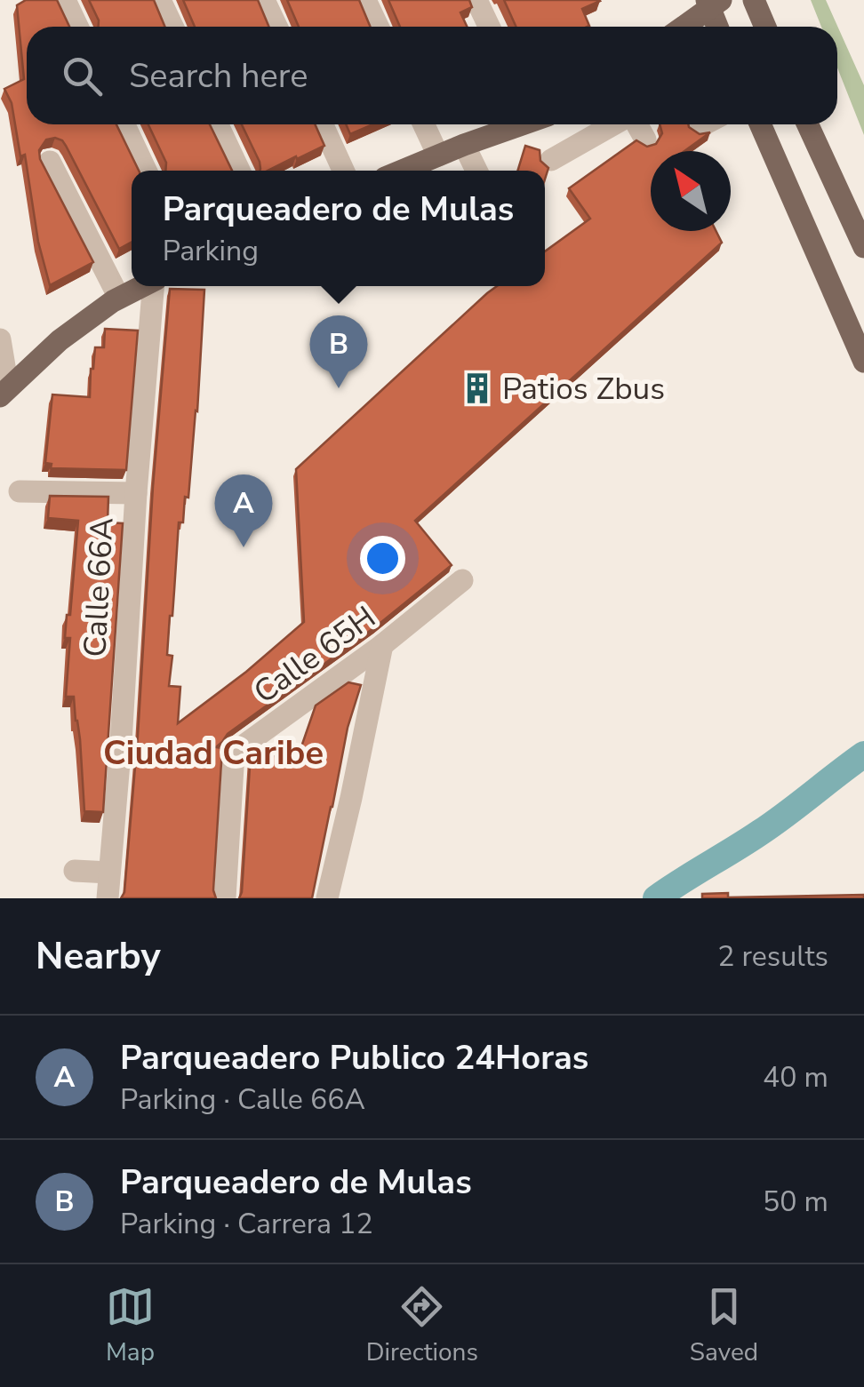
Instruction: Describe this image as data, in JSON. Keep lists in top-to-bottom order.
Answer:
{
  "streets": {
    "street": ["Calle 66A", "Calle 65H"]
  },
  "districts": ["Ciudad Caribe"],
  "places": {
    "building": ["Patios Zbus"]
  },
  "north": "top left",
  "page": {
    "search": "Search here",
    "popup": ["Parqueadero de Mulas", "Parking"],
    "pins": ["B", "A"],
    "heading": ["Nearby", "2 results"],
    "list": [
      {
        "mark": "A",
        "name": "Parqueadero Publico 24Horas",
        "note": "Parking · Calle 66A",
        "value": "40 m"
      },
      {
        "mark": "B",
        "name": "Parqueadero de Mulas",
        "note": "Parking · Carrera 12",
        "value": "50 m"
      }
    ],
    "nav": ["Map", "Directions", "Saved"]
  }
}
